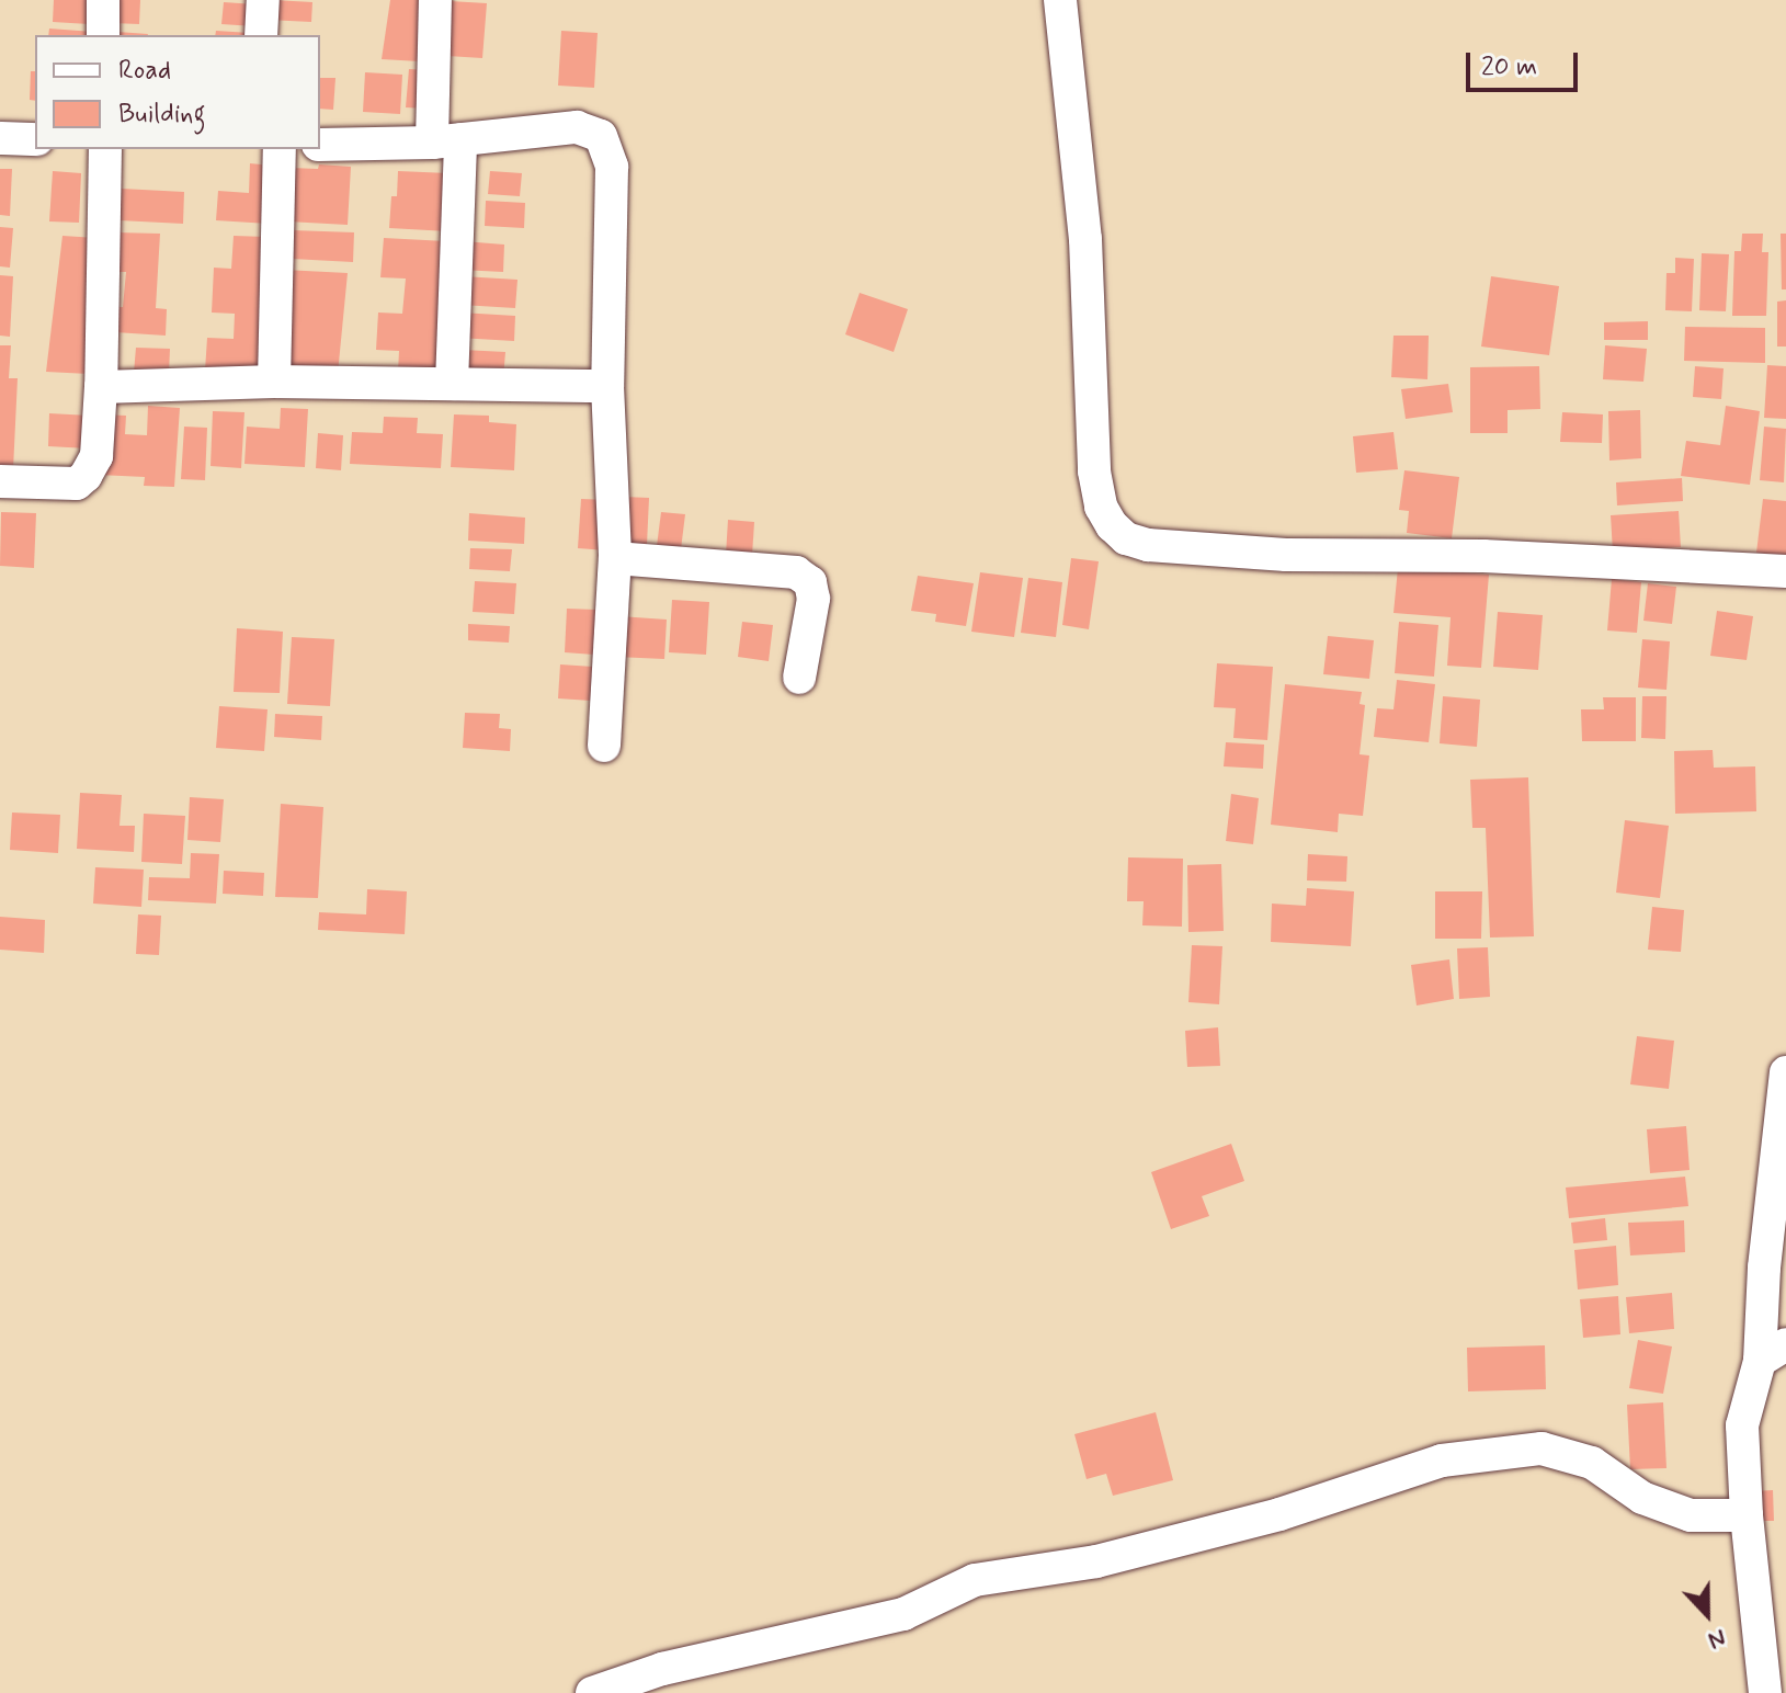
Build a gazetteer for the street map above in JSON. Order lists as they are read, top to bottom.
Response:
{
  "legend": ["Road", "Building"],
  "scale_bar": "20 m",
  "north": "bottom"
}
